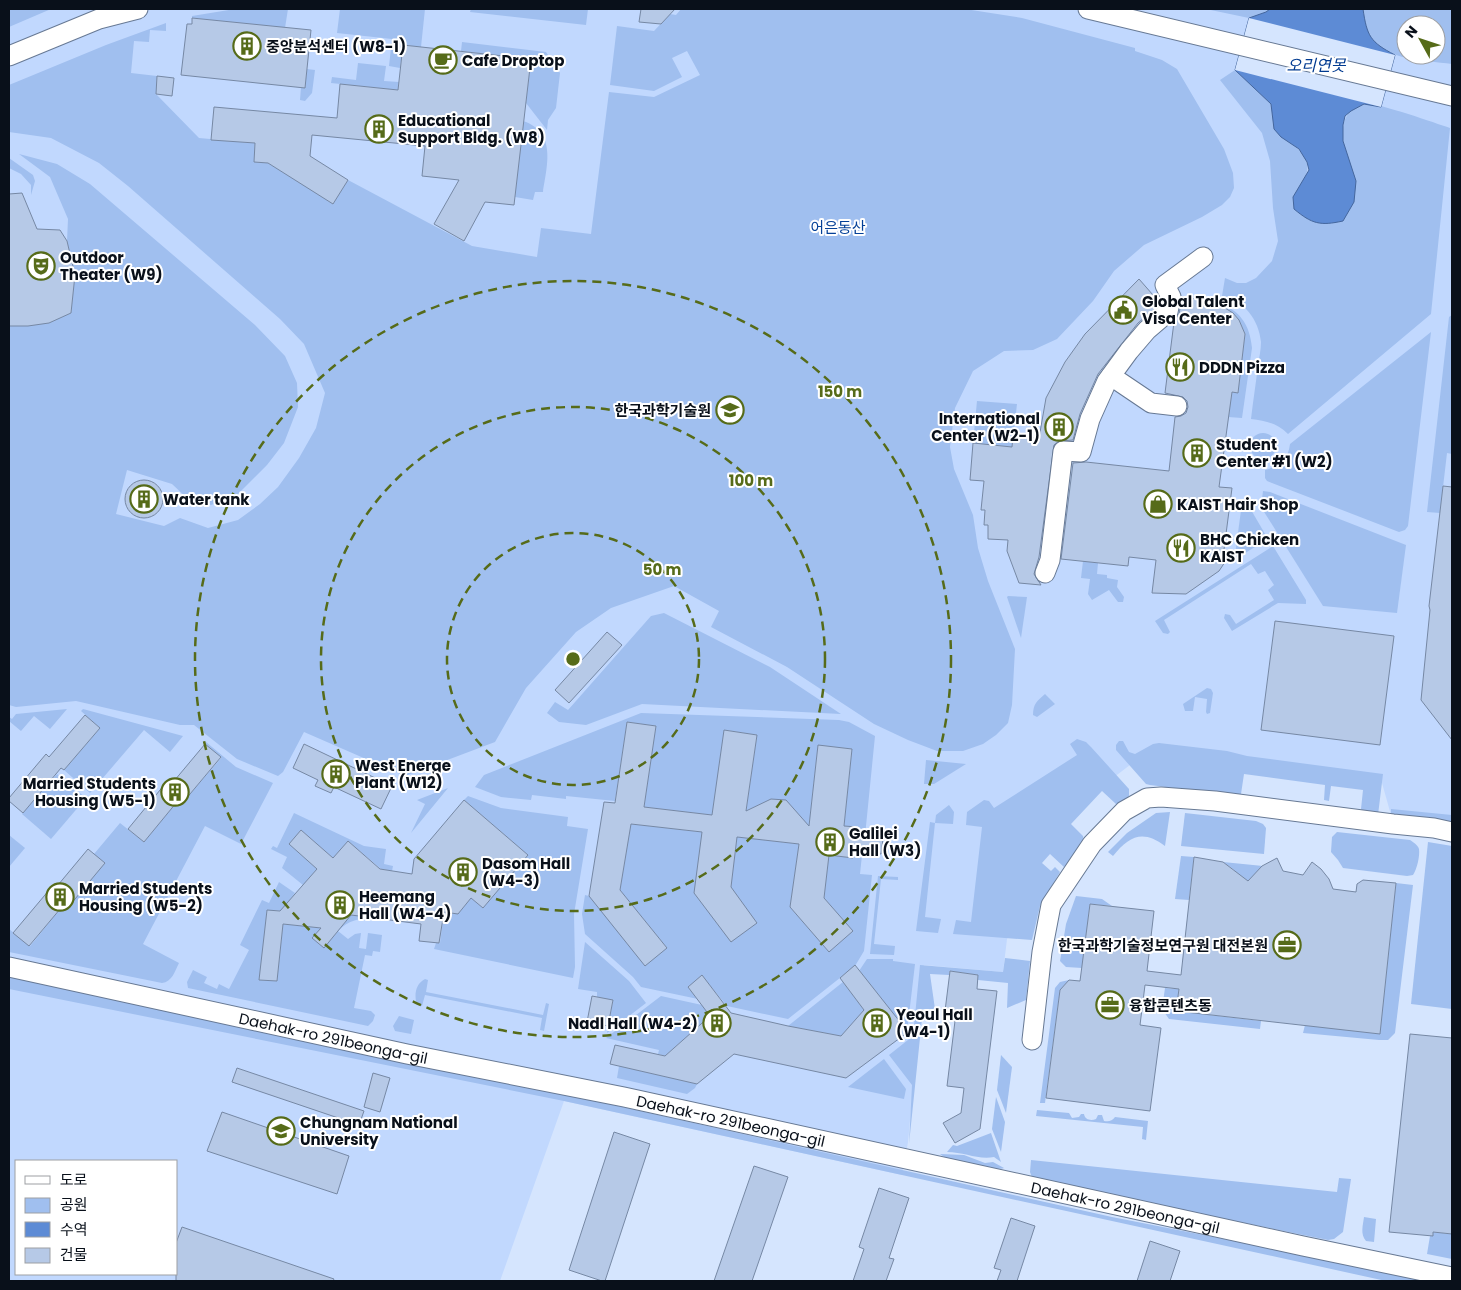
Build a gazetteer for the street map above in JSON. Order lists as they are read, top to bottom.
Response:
{
  "streets": {
    "street": ["Daehak-ro 291beonga-gil"]
  },
  "water": ["오리연못"],
  "parks": ["어은동산"],
  "places": {
    "building": [
      "중앙분석센터 (W8-1)",
      "Educational Support Bldg. (W8)",
      "International Center (W2-1)",
      "Student Center #1 (W2)",
      "Water tank",
      "West Energe Plant (W12)",
      "Married Students Housing (W5-1)",
      "Galilei Hall (W3)",
      "Dasom Hall (W4-3)",
      "Married Students Housing (W5-2)",
      "Heemang Hall (W4-4)",
      "Nadl Hall (W4-2)",
      "Yeoul Hall (W4-1)"
    ],
    "cafe": ["Cafe Droptop"],
    "theatre": ["Outdoor Theater (W9)"],
    "public building": ["Global Talent Visa Center"],
    "restaurant": ["DDDN Pizza", "BHC Chicken KAIST"],
    "school or university": ["한국과학기술원", "Chungnam National University"],
    "shop": ["KAIST Hair Shop"],
    "office": ["한국과학기술정보연구원 대전본원", "융합콘텐츠동"]
  },
  "legend": [
    "도로",
    "공원",
    "수역",
    "건물"
  ],
  "north": "top left",
  "rings": ["150 m", "100 m", "50 m"]
}
